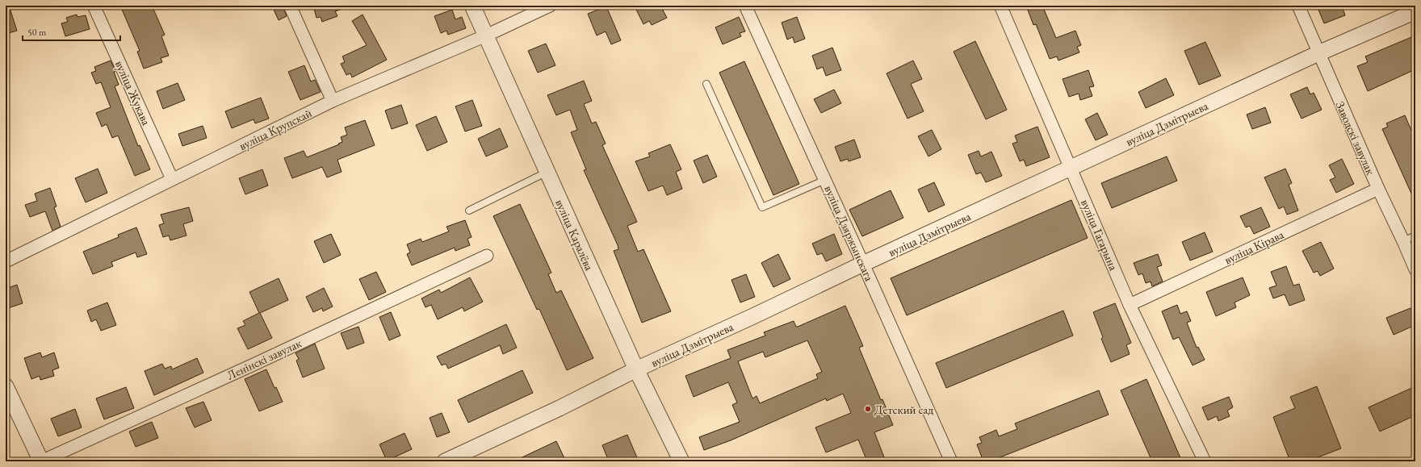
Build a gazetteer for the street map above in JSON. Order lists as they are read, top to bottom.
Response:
{
  "streets": {
    "street": [
      "вуліца Жукава",
      "вуліца Дзмітрыева",
      "вуліца Крупскай",
      "Заводскі завулак",
      "вуліца Дзяржынскага",
      "вуліца Каралёва",
      "вуліца Гагарына",
      "вуліца Кірава",
      "Ленінскі завулак"
    ]
  },
  "crossings": [
    ["вуліца Жукава", "вуліца Крупскай"],
    ["вуліца Дзмітрыева", "Заводскі завулак"],
    ["вуліца Дзмітрыева", "вуліца Дзяржынскага"],
    ["вуліца Дзмітрыева", "вуліца Каралёва"],
    ["вуліца Дзмітрыева", "вуліца Гагарына"],
    ["вуліца Крупскай", "вуліца Каралёва"],
    ["Заводскі завулак", "вуліца Кірава"],
    ["вуліца Гагарына", "вуліца Кірава"]
  ],
  "places": ["Детский сад"],
  "scale_bar": "50 m"
}
